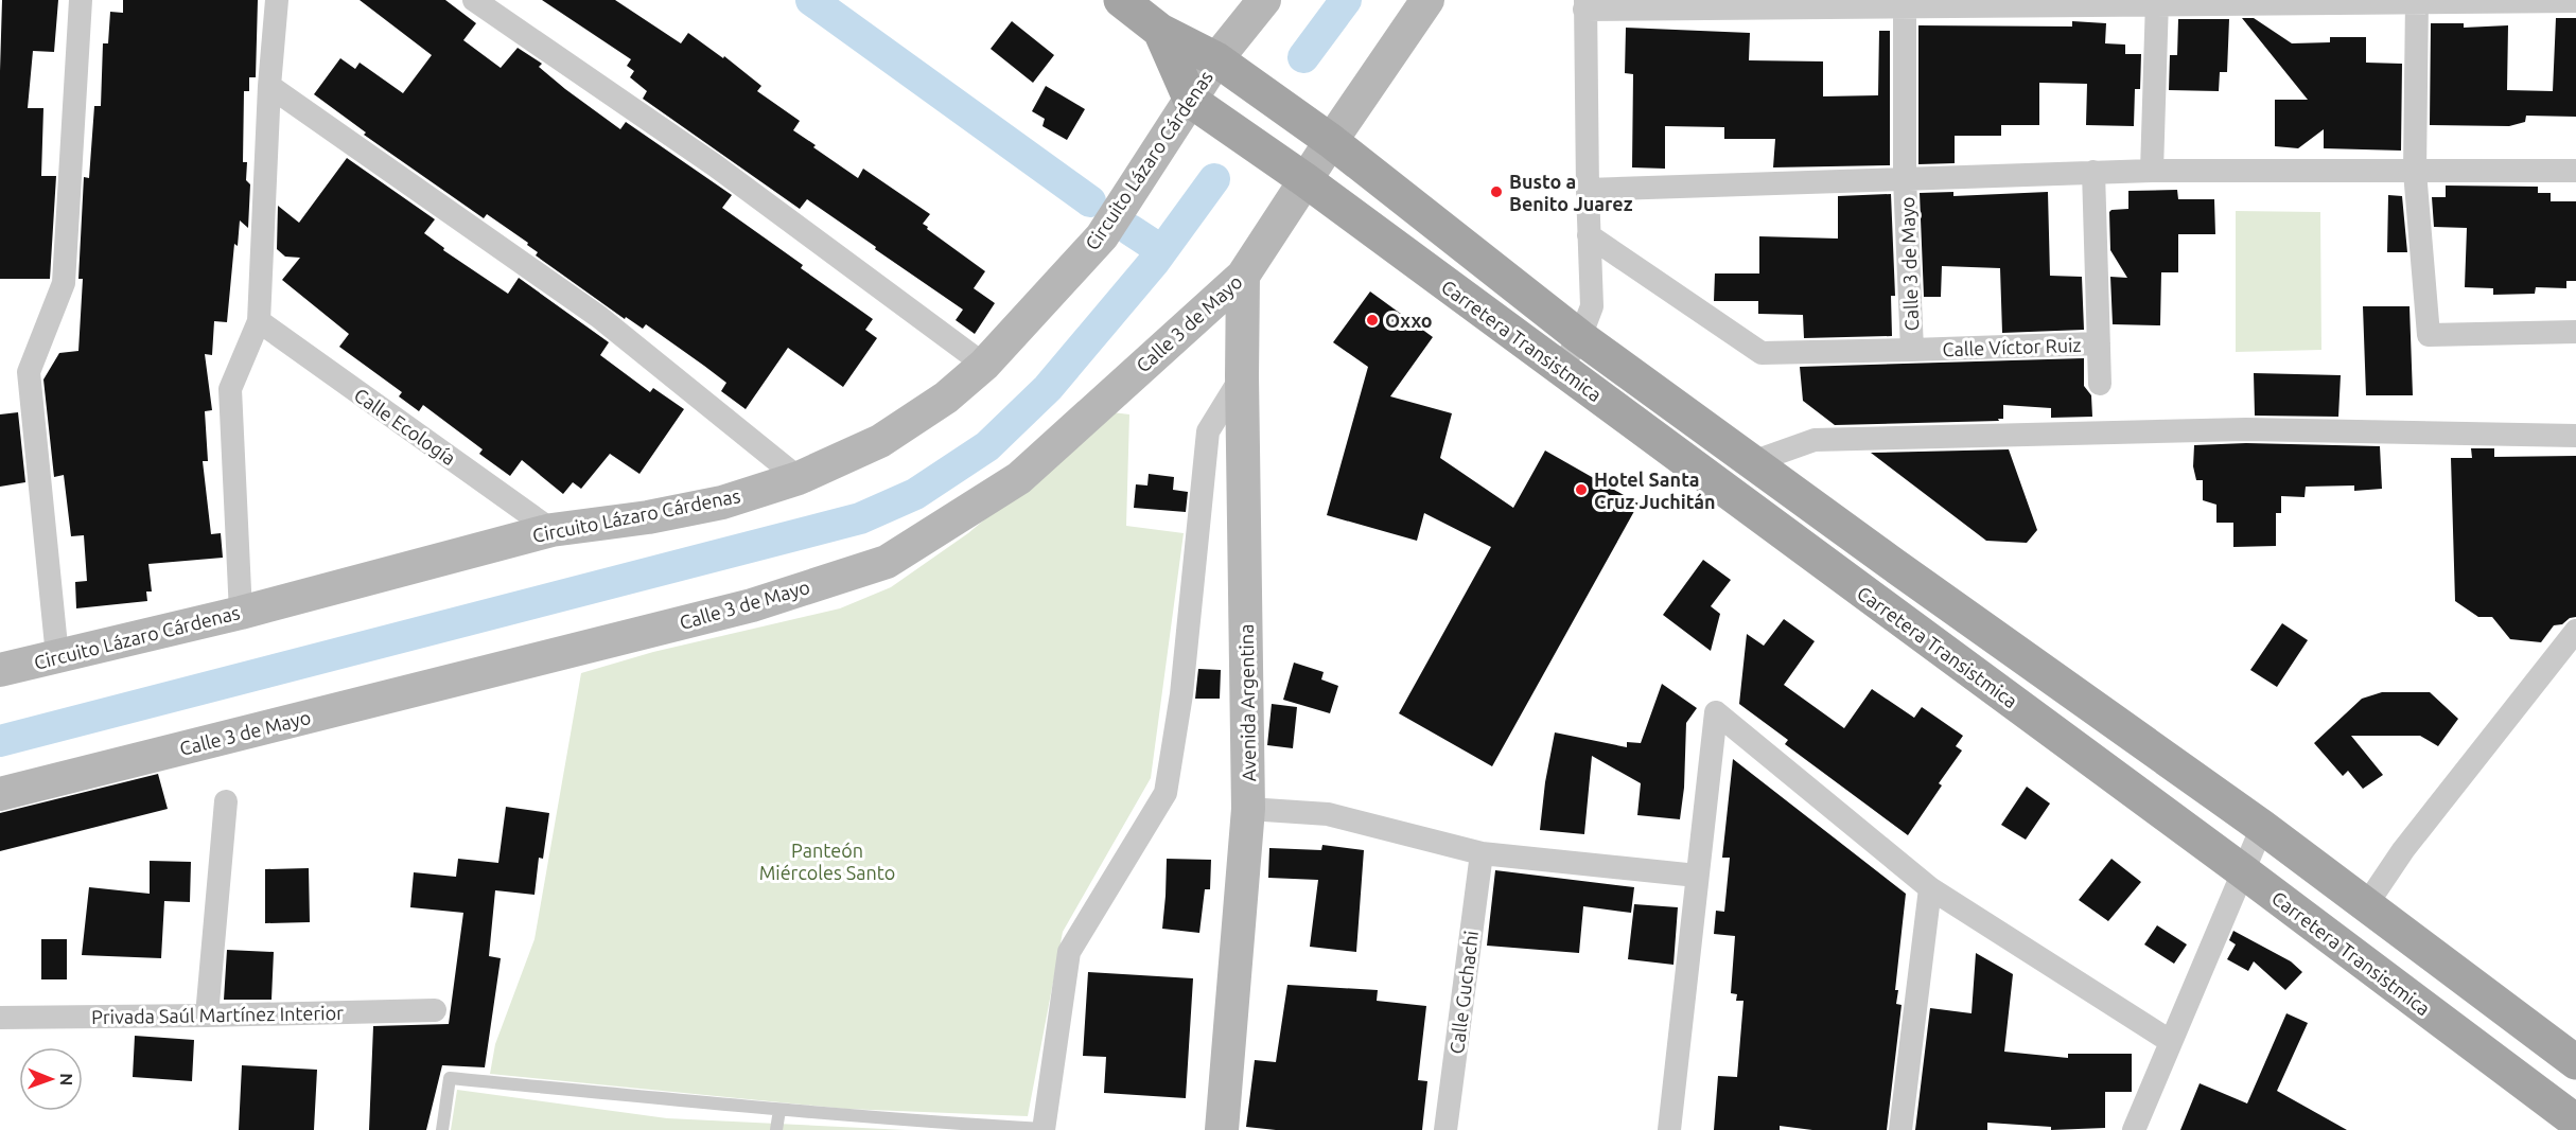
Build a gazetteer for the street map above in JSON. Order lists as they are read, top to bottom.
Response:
{
  "streets": {
    "main road": ["Carretera Transistmica"],
    "street": [
      "Circuito Lázaro Cárdenas",
      "Calle 3 de Mayo",
      "Calle Víctor Ruiz",
      "Calle Ecología",
      "Avenida Argentina",
      "Calle Guchachi",
      "Privada Saúl Martínez Interior"
    ]
  },
  "crossings": [
    ["Circuito Lázaro Cárdenas", "Carretera Transistmica"],
    ["Circuito Lázaro Cárdenas", "Calle Ecología"],
    ["Calle 3 de Mayo", "Carretera Transistmica"],
    ["Calle 3 de Mayo", "Calle Víctor Ruiz"],
    ["Calle 3 de Mayo", "Avenida Argentina"]
  ],
  "parks": ["Panteón Miércoles Santo"],
  "places": ["Busto a Benito Juarez", "Oxxo", "Hotel Santa Cruz Juchitán"],
  "north": "right"
}
